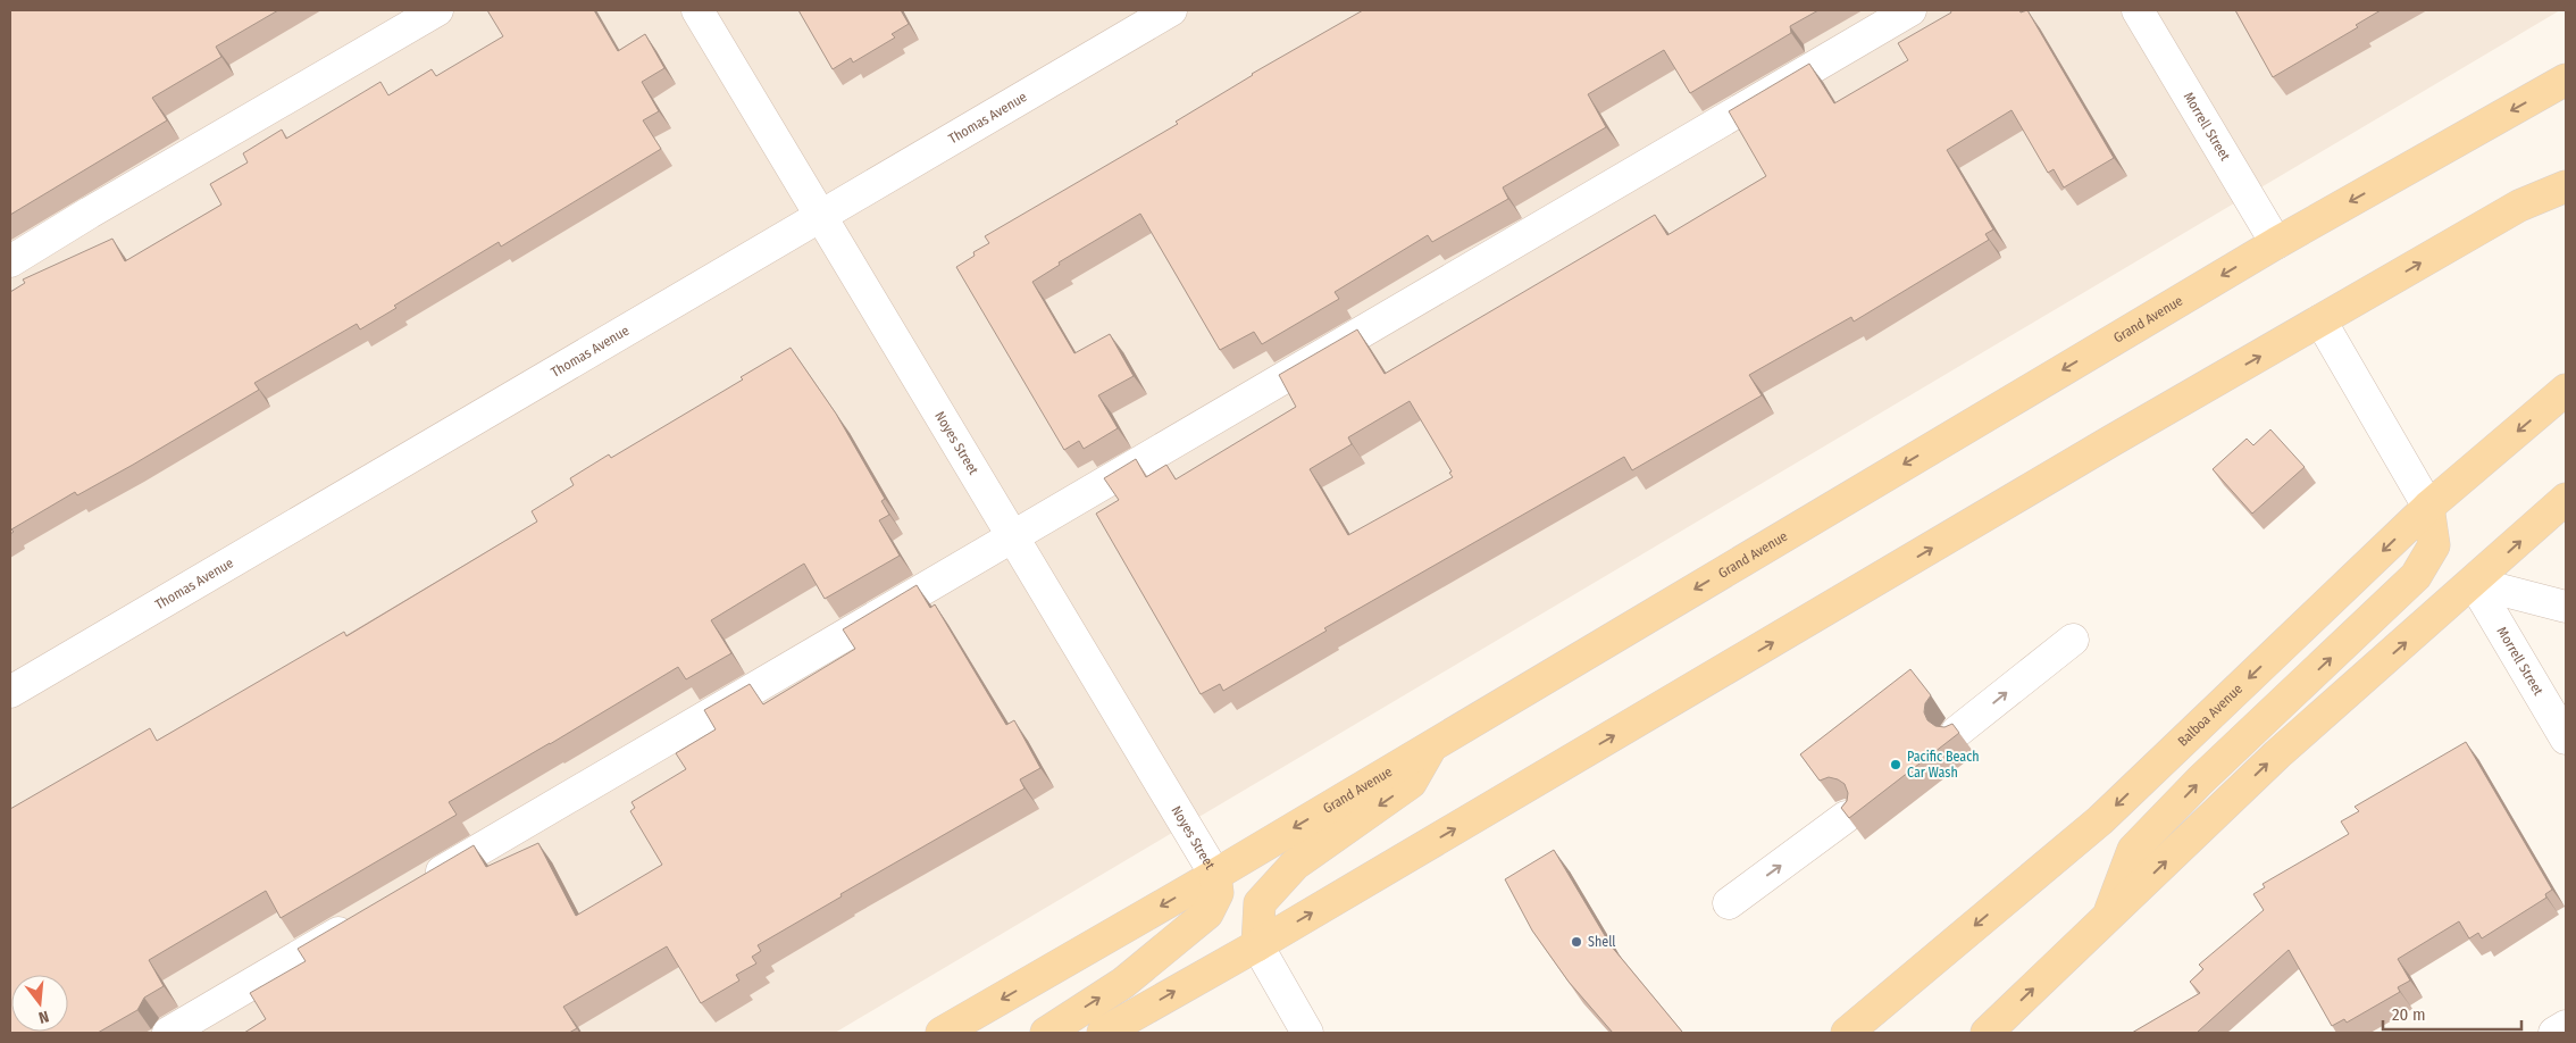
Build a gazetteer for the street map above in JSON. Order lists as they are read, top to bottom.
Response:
{
  "streets": {
    "main road": ["Grand Avenue", "Balboa Avenue"],
    "street": ["Thomas Avenue", "Morrell Street", "Noyes Street"]
  },
  "crossings": [
    ["Thomas Avenue", "Noyes Street"],
    ["Morrell Street", "Grand Avenue"],
    ["Grand Avenue", "Noyes Street"]
  ],
  "places": ["Pacific Beach Car Wash", "Shell"],
  "scale_bar": "20 m",
  "north": "bottom"
}
